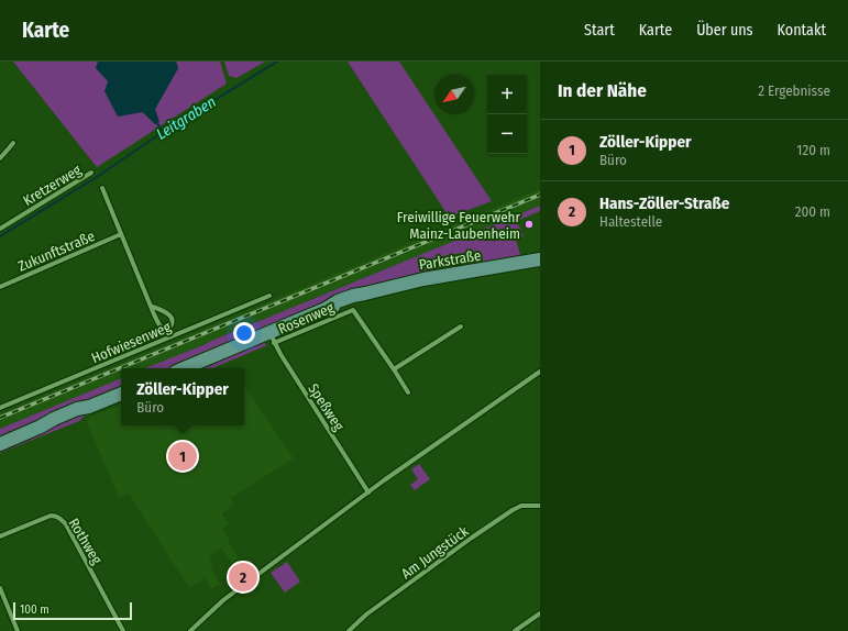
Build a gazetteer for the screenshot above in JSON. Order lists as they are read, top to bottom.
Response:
{
  "streets": {
    "main road": ["Parkstraße"],
    "street": [
      "Kretzerweg",
      "Zukunftstraße",
      "Rosenweg",
      "Hofwiesenweg",
      "Speßweg",
      "Rothweg",
      "Am Jungstück"
    ]
  },
  "crossings": [
    ["Parkstraße", "Rosenweg"],
    ["Parkstraße", "Speßweg"],
    ["Rosenweg", "Speßweg"]
  ],
  "water": ["Leitgraben"],
  "places": ["Freiwillige Feuerwehr Mainz-Laubenheim"],
  "scale_bar": "100 m",
  "north": "bottom left",
  "page": {
    "header": "Karte",
    "nav": [
      "Start",
      "Karte",
      "Über uns",
      "Kontakt"
    ],
    "heading": ["In der Nähe", "2 Ergebnisse"],
    "map_buttons": ["+", "−"],
    "list": [
      {
        "mark": "1",
        "name": "Zöller-Kipper",
        "note": "Büro",
        "value": "120 m"
      },
      {
        "mark": "2",
        "name": "Hans-Zöller-Straße",
        "note": "Haltestelle",
        "value": "200 m"
      }
    ],
    "popup": ["Zöller-Kipper", "Büro"],
    "pins": ["1", "2"],
    "scale": "100 m"
  }
}
